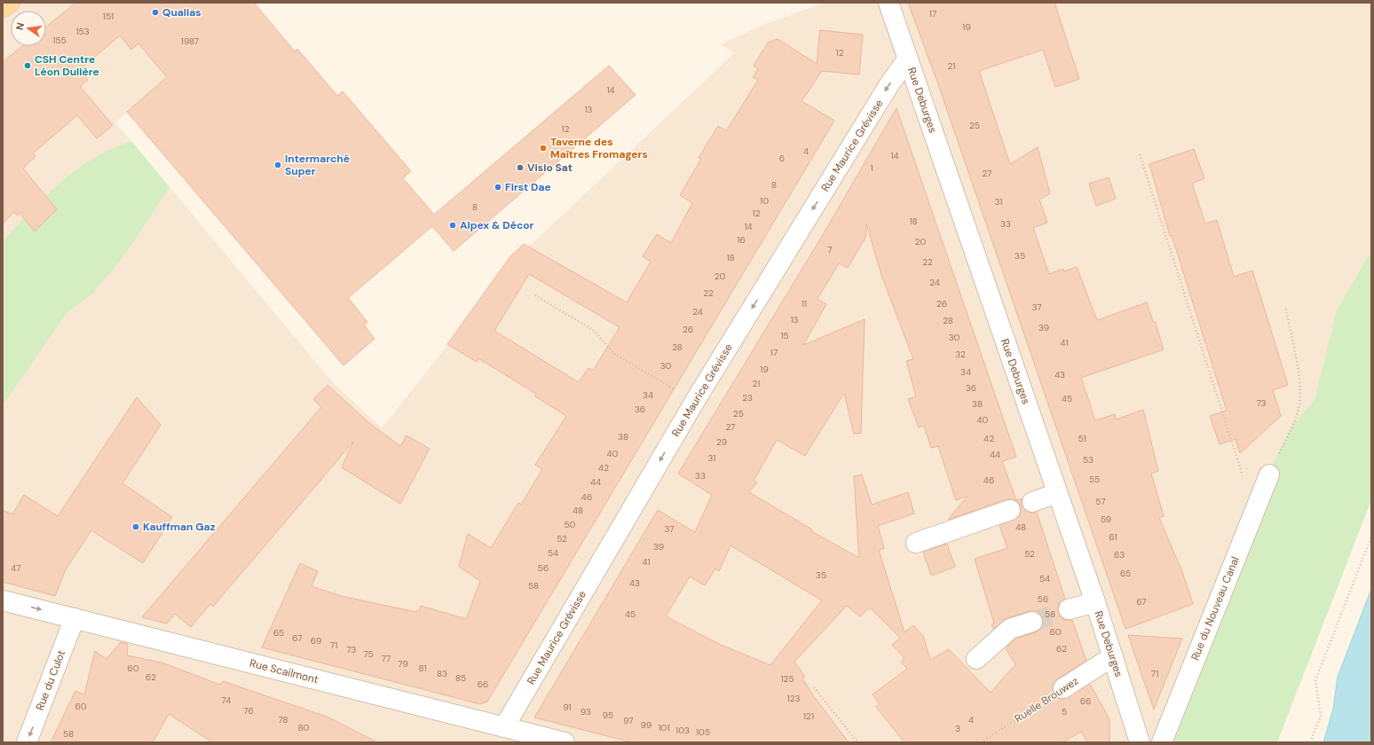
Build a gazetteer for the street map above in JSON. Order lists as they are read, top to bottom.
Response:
{
  "streets": {
    "street": [
      "Rue Deburges",
      "Rue Maurice Grévisse",
      "Rue du Nouveau Canal",
      "Rue Scailmont",
      "Rue du Culot",
      "Ruelle Brouwez"
    ]
  },
  "crossings": [
    ["Rue Deburges", "Rue Maurice Grévisse"],
    ["Rue Deburges", "Ruelle Brouwez"],
    ["Rue Maurice Grévisse", "Rue Scailmont"],
    ["Rue Scailmont", "Rue du Culot"]
  ],
  "one_way": ["Rue Maurice Grévisse", "Rue du Culot"],
  "places": [
    "Qualias",
    "CSH Centre Léon Dulière",
    "Taverne des Maîtres Fromagers",
    "Intermarché Super",
    "Visio Sat",
    "First Dae",
    "Alpex & Décor",
    "Kauffman Gaz"
  ],
  "house_numbers": [
    "17",
    "151",
    "19",
    "153",
    "155",
    "1987",
    "12",
    "21",
    "14",
    "13",
    "25",
    "12",
    "4",
    "14",
    "6",
    "1",
    "27",
    "8",
    "10",
    "31",
    "8",
    "12",
    "18",
    "33",
    "14",
    "16",
    "20",
    "7",
    "35",
    "18",
    "22",
    "20",
    "24",
    "22",
    "11",
    "26",
    "37",
    "24",
    "13",
    "28",
    "39",
    "26",
    "15",
    "30",
    "41",
    "28",
    "17",
    "32",
    "30",
    "19",
    "34",
    "43",
    "21",
    "36",
    "34",
    "23",
    "45",
    "73",
    "38",
    "36",
    "25",
    "40",
    "27",
    "38",
    "42",
    "51",
    "29",
    "40",
    "44",
    "31",
    "53",
    "42",
    "33",
    "55",
    "46",
    "44",
    "46",
    "57",
    "48",
    "59",
    "50",
    "48",
    "37",
    "61",
    "52",
    "39",
    "54",
    "52",
    "63",
    "41",
    "47",
    "56",
    "65",
    "35",
    "54",
    "43",
    "58",
    "56",
    "67",
    "45",
    "58",
    "60",
    "65",
    "67",
    "69",
    "71",
    "62",
    "73",
    "75",
    "77",
    "79",
    "60",
    "81",
    "83",
    "71",
    "62",
    "85",
    "125",
    "66",
    "123",
    "74",
    "66",
    "60",
    "91",
    "76",
    "93",
    "5",
    "95",
    "121",
    "78",
    "4",
    "97",
    "99",
    "80",
    "101",
    "3",
    "103",
    "105",
    "58"
  ],
  "north": "left"
}
